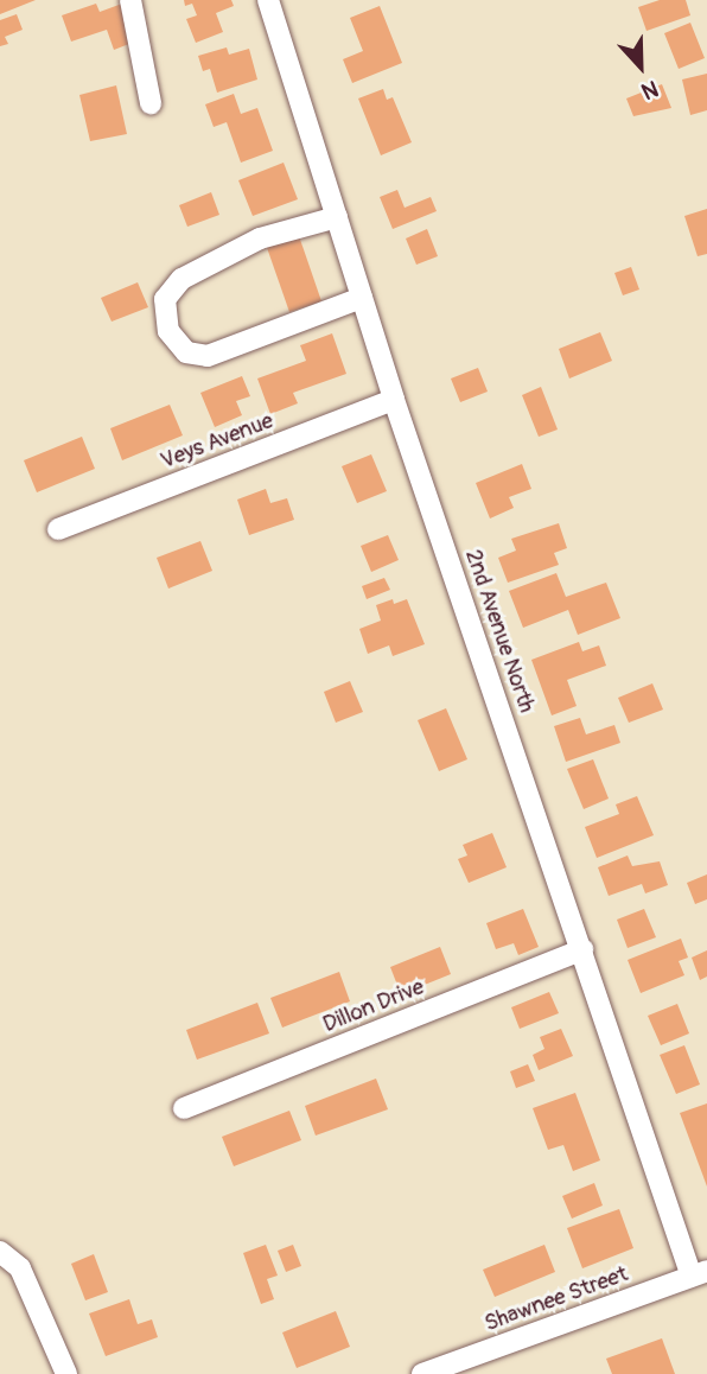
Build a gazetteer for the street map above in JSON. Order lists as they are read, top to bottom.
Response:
{
  "streets": {
    "street": [
      "Veys Avenue",
      "2nd Avenue North",
      "Dillon Drive",
      "Shawnee Street"
    ]
  },
  "crossings": [
    ["Veys Avenue", "2nd Avenue North"],
    ["2nd Avenue North", "Dillon Drive"],
    ["2nd Avenue North", "Shawnee Street"]
  ],
  "north": "bottom"
}
